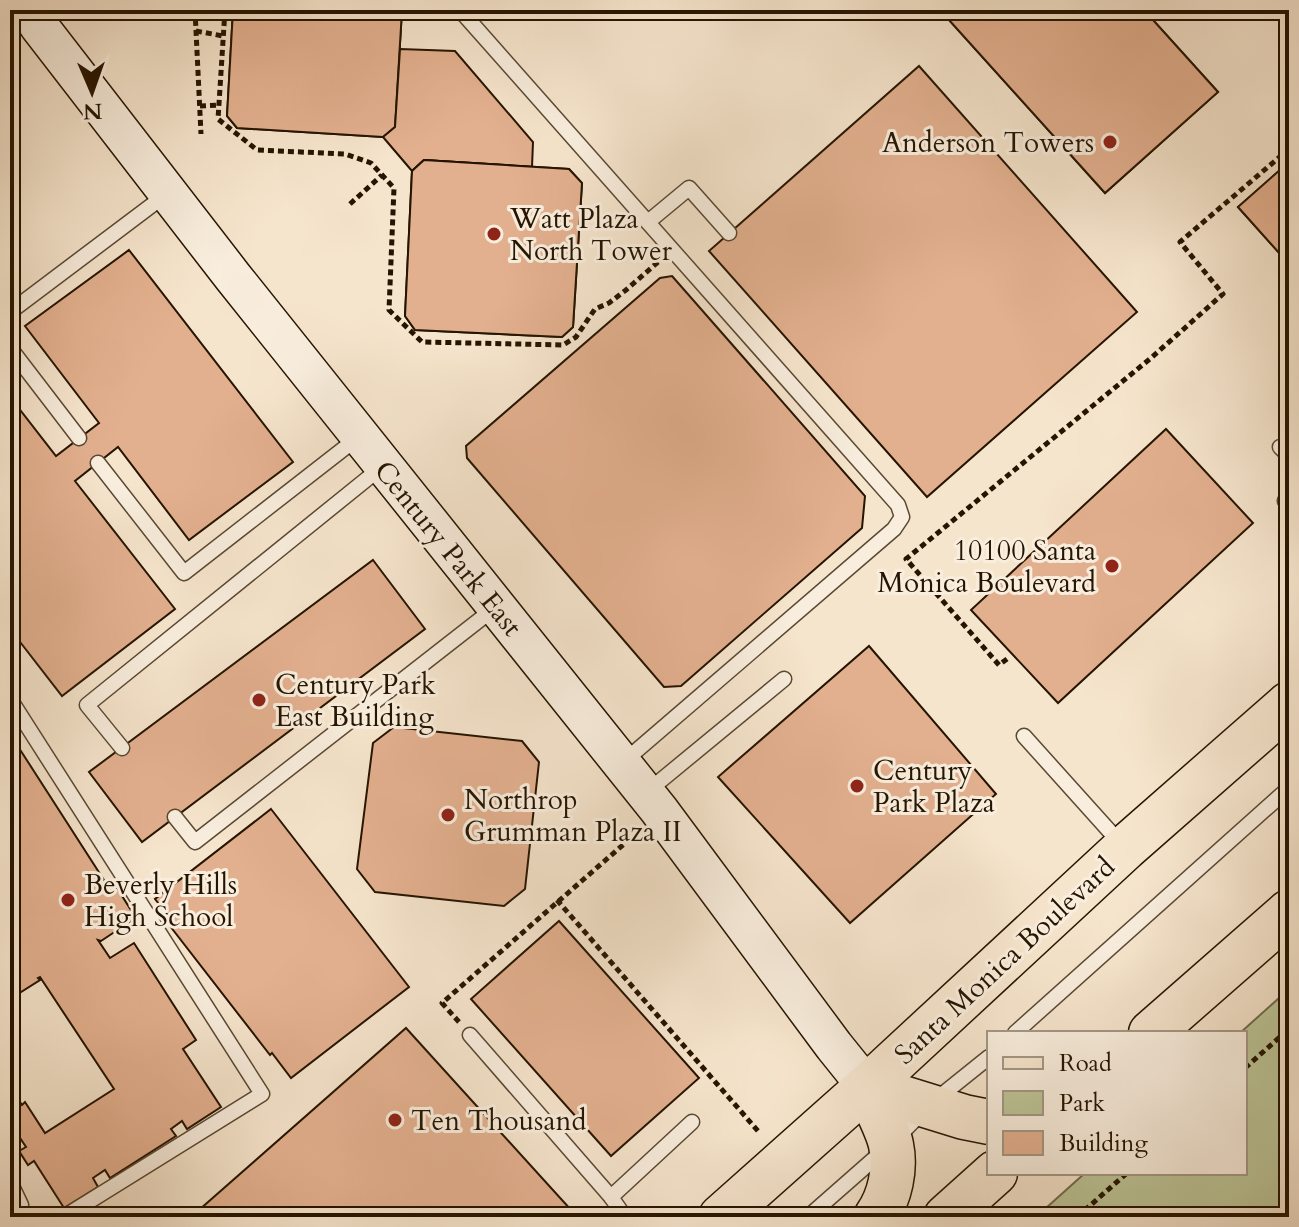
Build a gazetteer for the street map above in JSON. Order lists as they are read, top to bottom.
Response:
{
  "streets": {
    "main road": ["Century Park East", "Santa Monica Boulevard"]
  },
  "crossings": [
    ["Century Park East", "Santa Monica Boulevard"]
  ],
  "places": [
    "Anderson Towers",
    "Watt Plaza North Tower",
    "10100 Santa Monica Boulevard",
    "Century Park East Building",
    "Century Park Plaza",
    "Northrop Grumman Plaza II",
    "Beverly Hills High School",
    "Ten Thousand"
  ],
  "legend": ["Road", "Park", "Building"],
  "north": "bottom"
}
